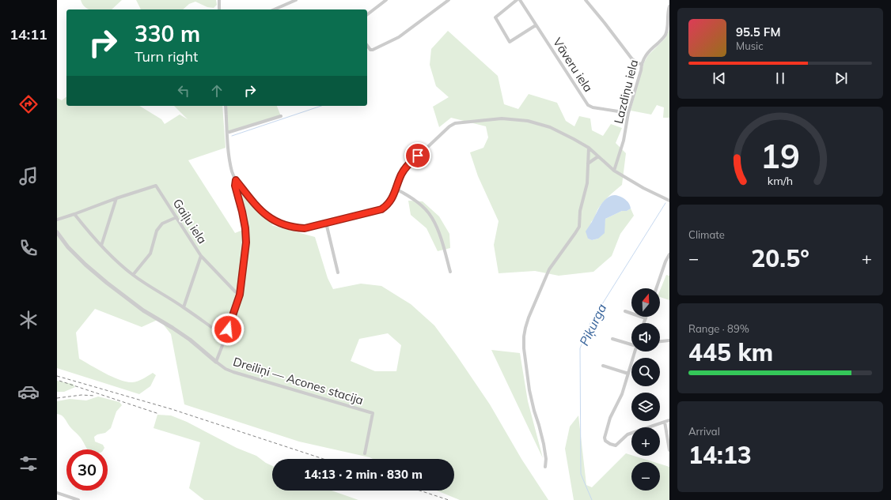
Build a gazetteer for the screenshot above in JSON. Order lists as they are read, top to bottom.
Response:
{
  "streets": {
    "street": [
      "Vāveru iela",
      "Lazdiņu iela",
      "Gaiļu iela",
      "Dreiliņi — Acones stacija"
    ]
  },
  "crossings": [
    ["Vāveru iela", "Lazdiņu iela"]
  ],
  "water": ["Piķurga"],
  "north": "top",
  "page": {
    "tabs": "14:11",
    "turn": ["330 m", "Turn right"],
    "song": ["95.5 FM", "Music"],
    "tile": [
      "Climate",
      ["Range · 89%", "445 km"],
      ["Arrival", "14:13"]
    ],
    "heat": ["−", "20.5°", "+"],
    "map_buttons": ["+", "−"],
    "limit": "30",
    "trip": "14:13 · 2 min · 830 m",
    "gauge": ["19", "km/h"]
  }
}
